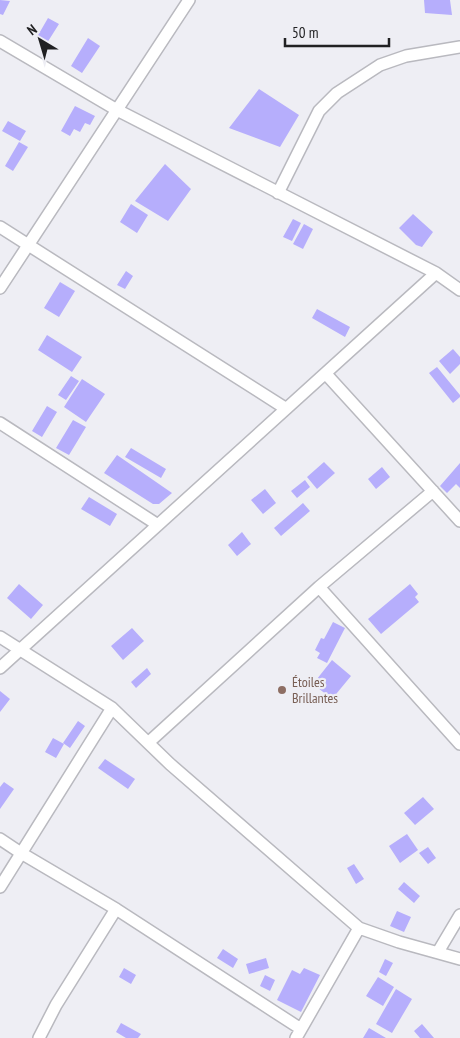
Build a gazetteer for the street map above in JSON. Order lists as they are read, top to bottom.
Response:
{
  "places": ["Étoiles Brillantes"],
  "scale_bar": "50 m",
  "north": "top left"
}
